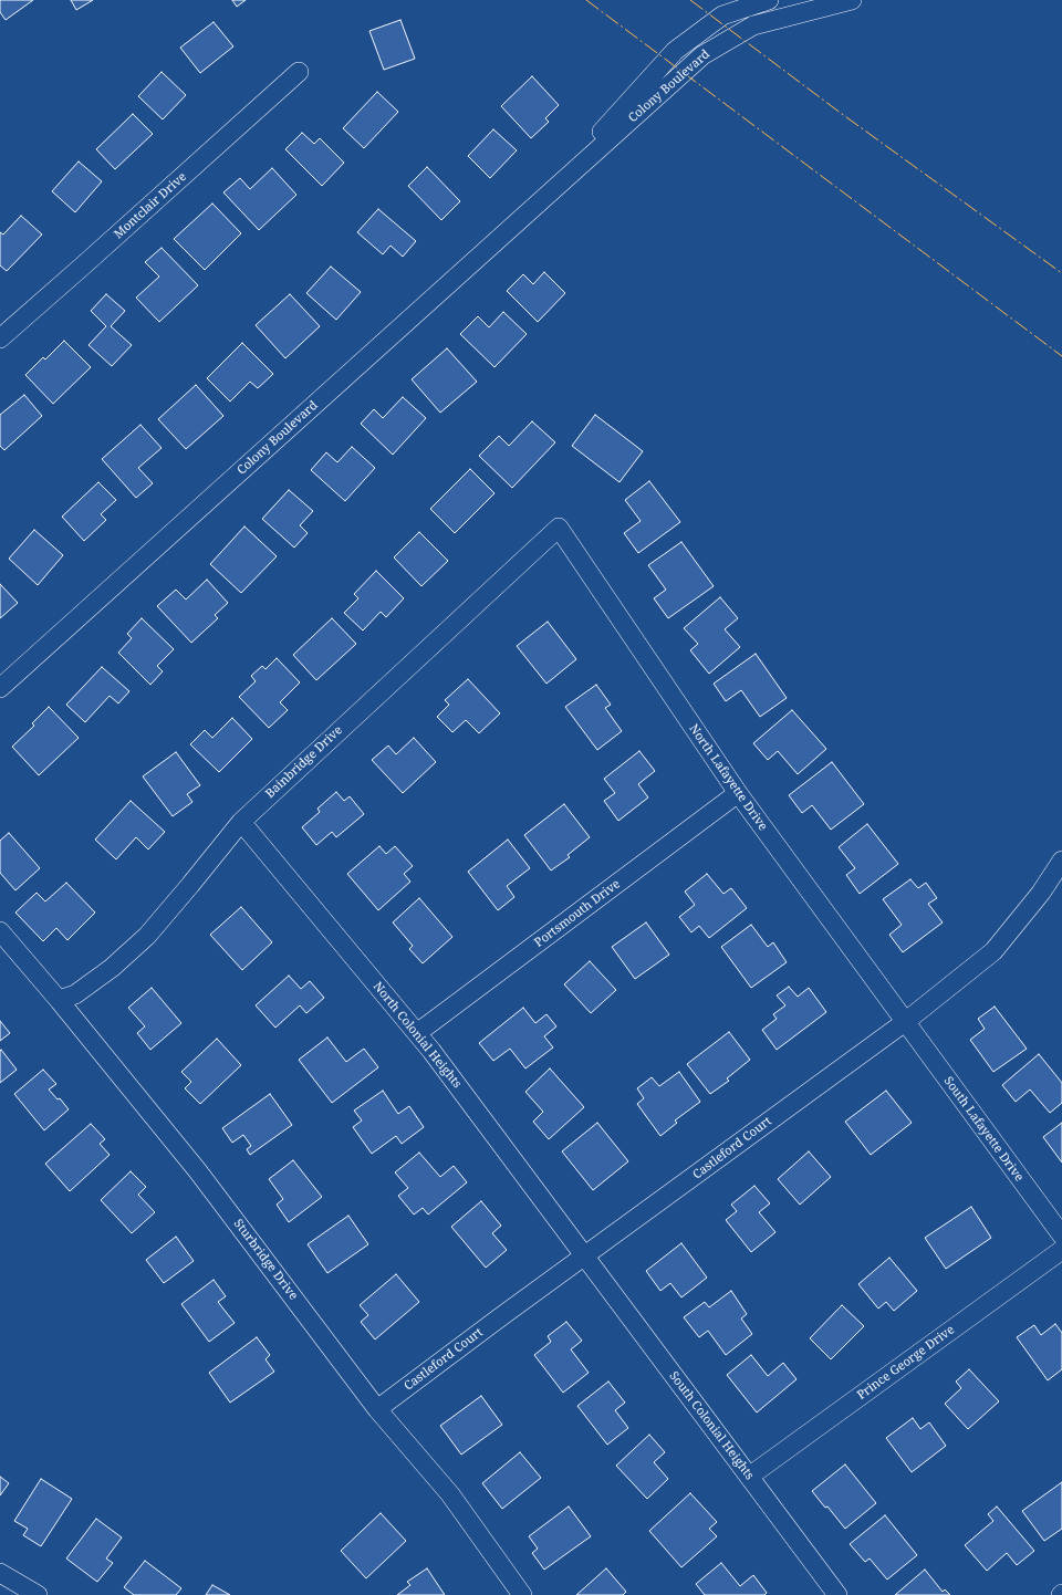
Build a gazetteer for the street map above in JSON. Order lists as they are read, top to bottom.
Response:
{
  "streets": {
    "street": [
      "Colony Boulevard",
      "Montclair Drive",
      "Bainbridge Drive",
      "North Lafayette Drive",
      "Portsmouth Drive",
      "North Colonial Heights",
      "South Lafayette Drive",
      "Castleford Court",
      "Sturbridge Drive",
      "Prince George Drive",
      "South Colonial Heights"
    ]
  },
  "crossings": [
    ["Bainbridge Drive", "North Lafayette Drive"],
    ["Bainbridge Drive", "North Colonial Heights"],
    ["Bainbridge Drive", "Sturbridge Drive"],
    ["North Lafayette Drive", "Portsmouth Drive"],
    ["North Lafayette Drive", "South Lafayette Drive"],
    ["North Lafayette Drive", "Castleford Court"],
    ["Portsmouth Drive", "North Colonial Heights"],
    ["North Colonial Heights", "Castleford Court"],
    ["North Colonial Heights", "South Colonial Heights"],
    ["South Lafayette Drive", "Castleford Court"],
    ["Castleford Court", "Sturbridge Drive"],
    ["Castleford Court", "South Colonial Heights"],
    ["Prince George Drive", "South Colonial Heights"]
  ]
}
